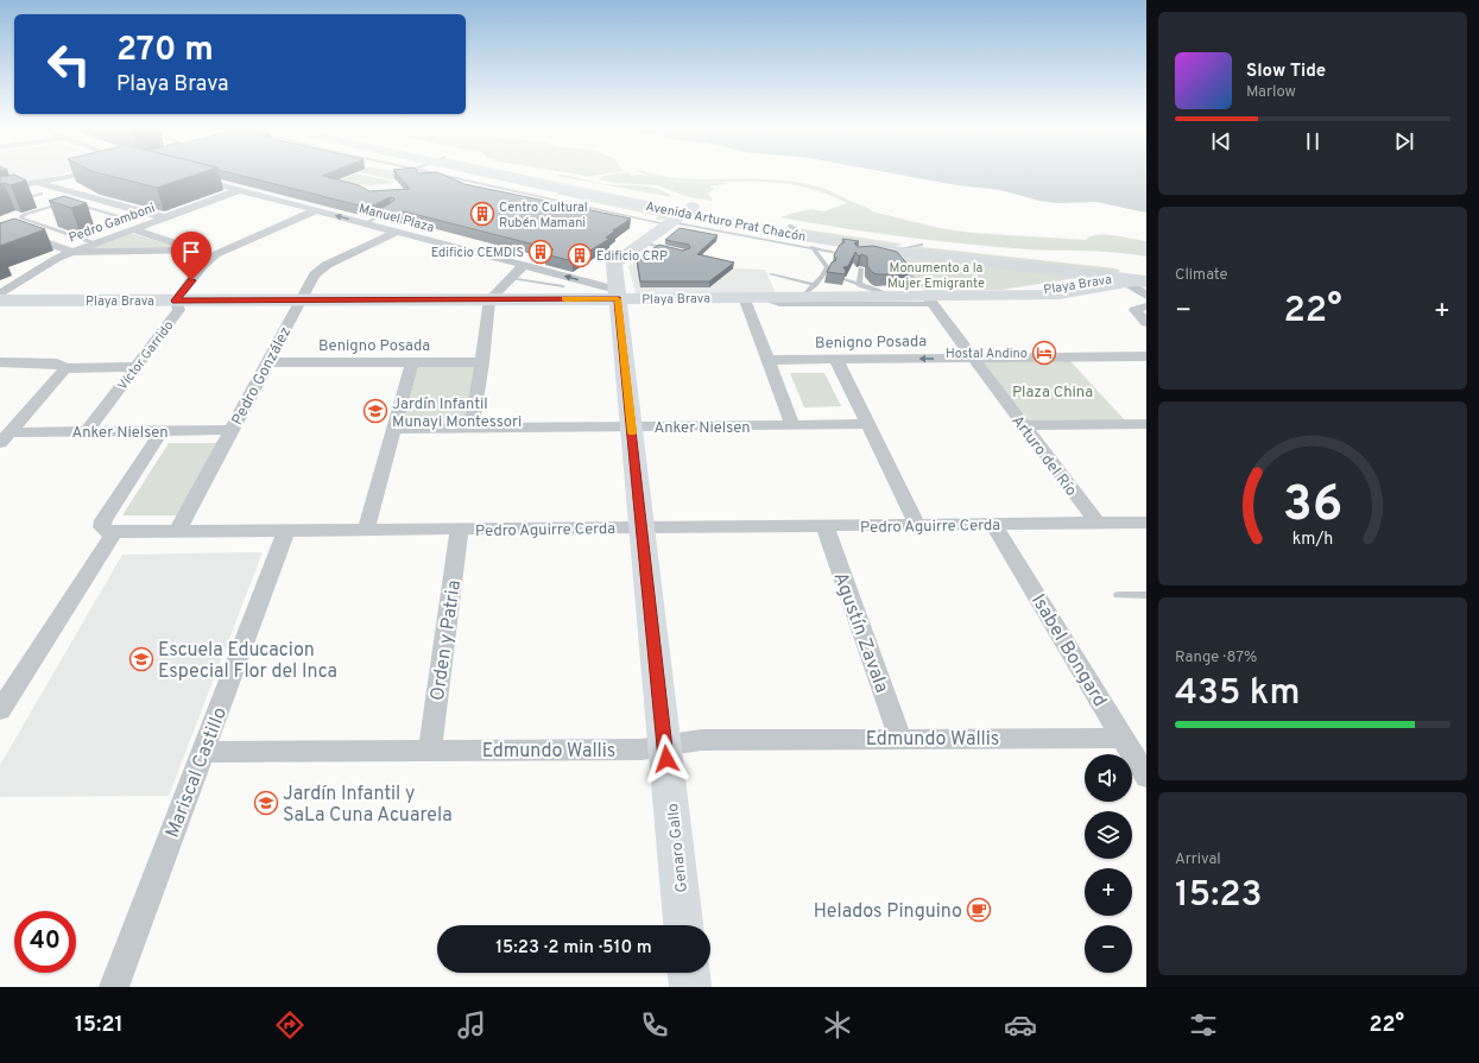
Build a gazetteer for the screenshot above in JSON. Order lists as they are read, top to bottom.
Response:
{
  "streets": {
    "main road": ["Avenida Arturo Prat Chacón"],
    "street": [
      "Manuel Plaza",
      "Pedro Gamboni",
      "Playa Brava",
      "Benigno Posada",
      "Víctor Garrido",
      "Pedro González",
      "Anker Nielsen",
      "Arturo del Río",
      "Pedro Aguirre Cerda",
      "Agustín Zavala",
      "Orden y Patria",
      "Isabel Bongard",
      "Edmundo Wallis",
      "Mariscal Castillo",
      "Genaro Gallo"
    ]
  },
  "crossings": [
    ["Manuel Plaza", "Pedro Gamboni"],
    ["Manuel Plaza", "Playa Brava"],
    ["Manuel Plaza", "Víctor Garrido"],
    ["Manuel Plaza", "Pedro González"],
    ["Manuel Plaza", "Genaro Gallo"],
    ["Avenida Arturo Prat Chacón", "Playa Brava"],
    ["Avenida Arturo Prat Chacón", "Genaro Gallo"],
    ["Playa Brava", "Víctor Garrido"],
    ["Playa Brava", "Pedro González"],
    ["Playa Brava", "Arturo del Río"],
    ["Playa Brava", "Genaro Gallo"],
    ["Benigno Posada", "Pedro González"],
    ["Benigno Posada", "Arturo del Río"],
    ["Víctor Garrido", "Anker Nielsen"],
    ["Pedro González", "Anker Nielsen"],
    ["Pedro González", "Pedro Aguirre Cerda"],
    ["Anker Nielsen", "Genaro Gallo"],
    ["Arturo del Río", "Pedro Aguirre Cerda"],
    ["Pedro Aguirre Cerda", "Agustín Zavala"],
    ["Pedro Aguirre Cerda", "Orden y Patria"],
    ["Pedro Aguirre Cerda", "Isabel Bongard"],
    ["Pedro Aguirre Cerda", "Mariscal Castillo"],
    ["Pedro Aguirre Cerda", "Genaro Gallo"],
    ["Agustín Zavala", "Edmundo Wallis"],
    ["Orden y Patria", "Edmundo Wallis"],
    ["Isabel Bongard", "Edmundo Wallis"],
    ["Edmundo Wallis", "Mariscal Castillo"],
    ["Edmundo Wallis", "Genaro Gallo"]
  ],
  "parks": ["Monumento a la Mujer Emigrante", "Plaza China"],
  "places": {
    "building": ["Centro Cultural Rubén Mamani", "Edificio CEMDIS", "Edificio CRP"],
    "hotel": ["Hostal Andino"],
    "school or university": ["Jardín Infantil Munayi Montessori", "Escuela Educacion Especial Flor del Inca", "Jardín Infantil y SaLa Cuna Acuarela"],
    "cafe": ["Helados Pinguino"]
  },
  "page": {
    "turn": ["270 m", "Playa Brava"],
    "song": ["Slow Tide", "Marlow"],
    "tile": [
      "Climate",
      ["Range · 87%", "435 km"],
      ["Arrival", "15:23"]
    ],
    "heat": ["−", "22°", "+"],
    "map_buttons": ["+", "−"],
    "limit": "40",
    "trip": "15:23 · 2 min · 510 m",
    "tabs": ["15:21", "22°"],
    "gauge": ["36", "km/h"]
  }
}
